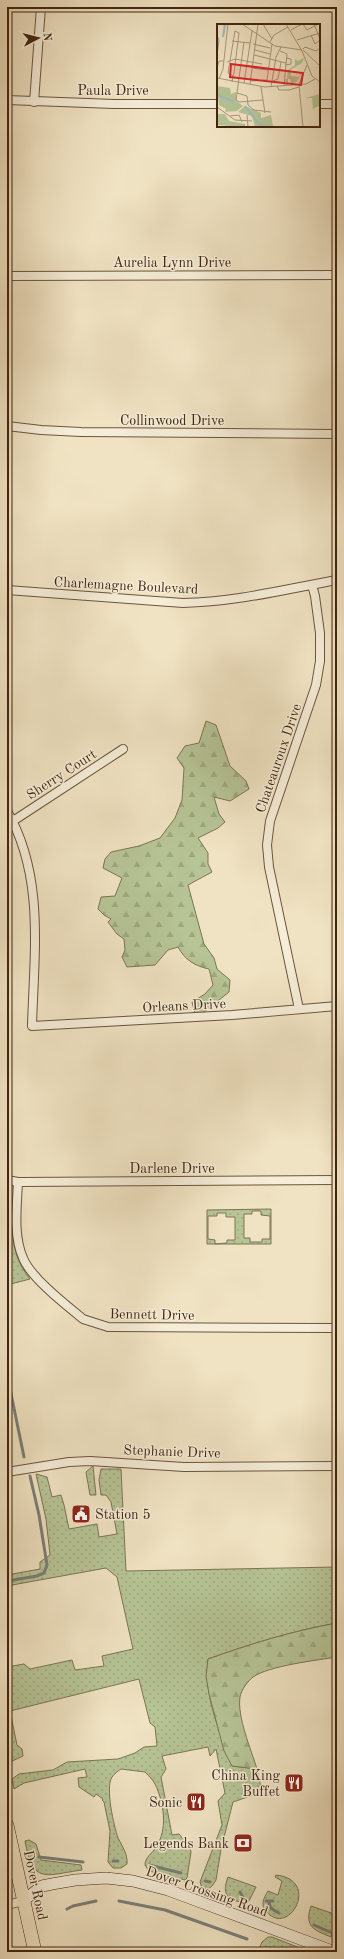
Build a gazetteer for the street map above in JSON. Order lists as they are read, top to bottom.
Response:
{
  "streets": {
    "main road": ["Dover Road", "Dover Crossing Road"],
    "street": [
      "Paula Drive",
      "Aurelia Lynn Drive",
      "Collinwood Drive",
      "Charlemagne Boulevard",
      "Chateauroux Drive",
      "Sherry Court",
      "Orleans Drive",
      "Darlene Drive",
      "Bennett Drive",
      "Stephanie Drive"
    ]
  },
  "crossings": [
    ["Charlemagne Boulevard", "Chateauroux Drive"],
    ["Chateauroux Drive", "Orleans Drive"],
    ["Sherry Court", "Orleans Drive"],
    ["Darlene Drive", "Bennett Drive"],
    ["Dover Road", "Dover Crossing Road"]
  ],
  "places": {
    "public building": ["Station 5"],
    "restaurant": ["China King Buffet", "Sonic"],
    "bank": ["Legends Bank"]
  },
  "north": "right"
}
